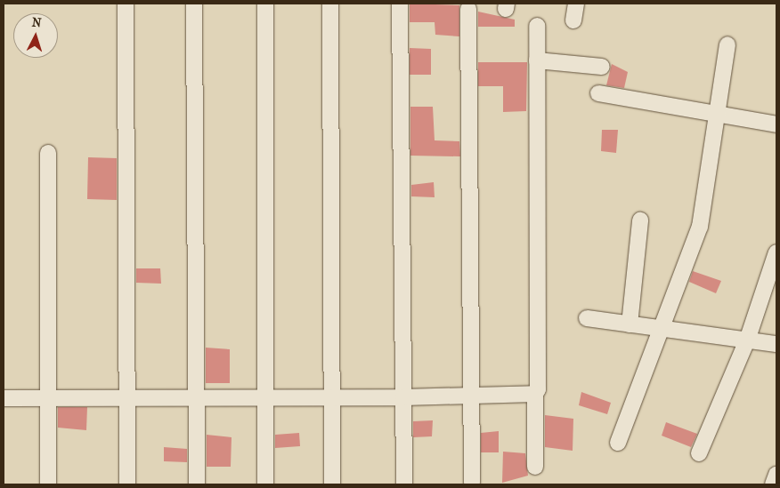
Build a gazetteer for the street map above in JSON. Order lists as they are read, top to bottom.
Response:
{
  "north": "top"
}
